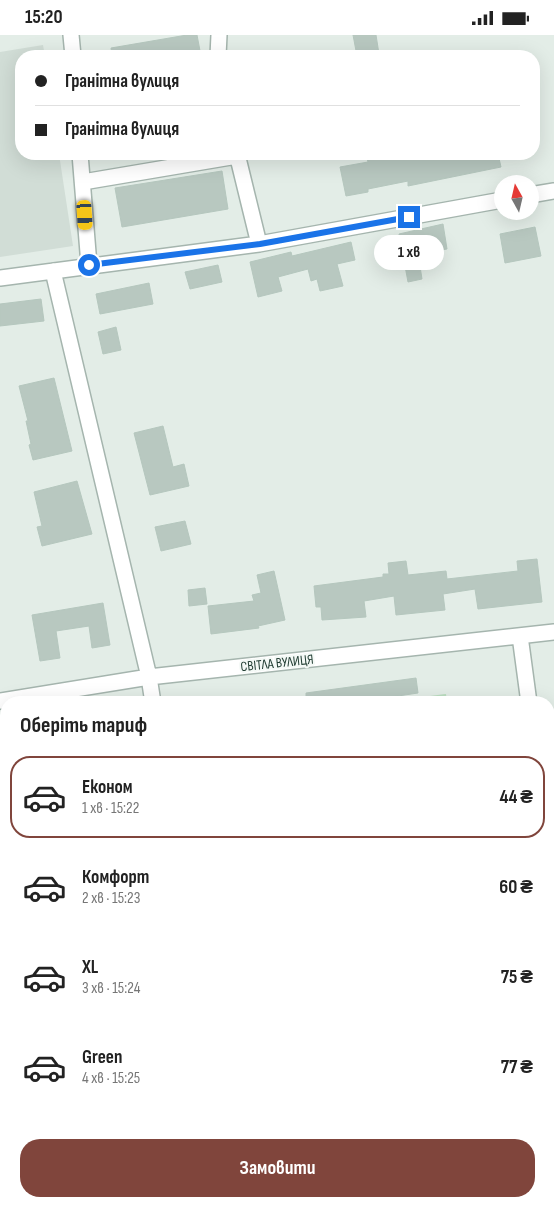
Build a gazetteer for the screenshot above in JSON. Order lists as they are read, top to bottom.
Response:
{
  "streets": {
    "street": ["СВІТЛА ВУЛИЦЯ"]
  },
  "north": "top",
  "page": {
    "status": "15:20",
    "banner": ["Гранітна вулиця", "Гранітна вулиця"],
    "bubble": "1 хв",
    "heading": "Оберіть тариф",
    "list": [
      {
        "name": "Економ",
        "note": "1 хв · 15:22",
        "value": "44 ₴"
      },
      {
        "name": "Комфорт",
        "note": "2 хв · 15:23",
        "value": "60 ₴"
      },
      {
        "name": "XL",
        "note": "3 хв · 15:24",
        "value": "75 ₴"
      },
      {
        "name": "Green",
        "note": "4 хв · 15:25",
        "value": "77 ₴"
      }
    ],
    "buttons": "Замовити"
  }
}
